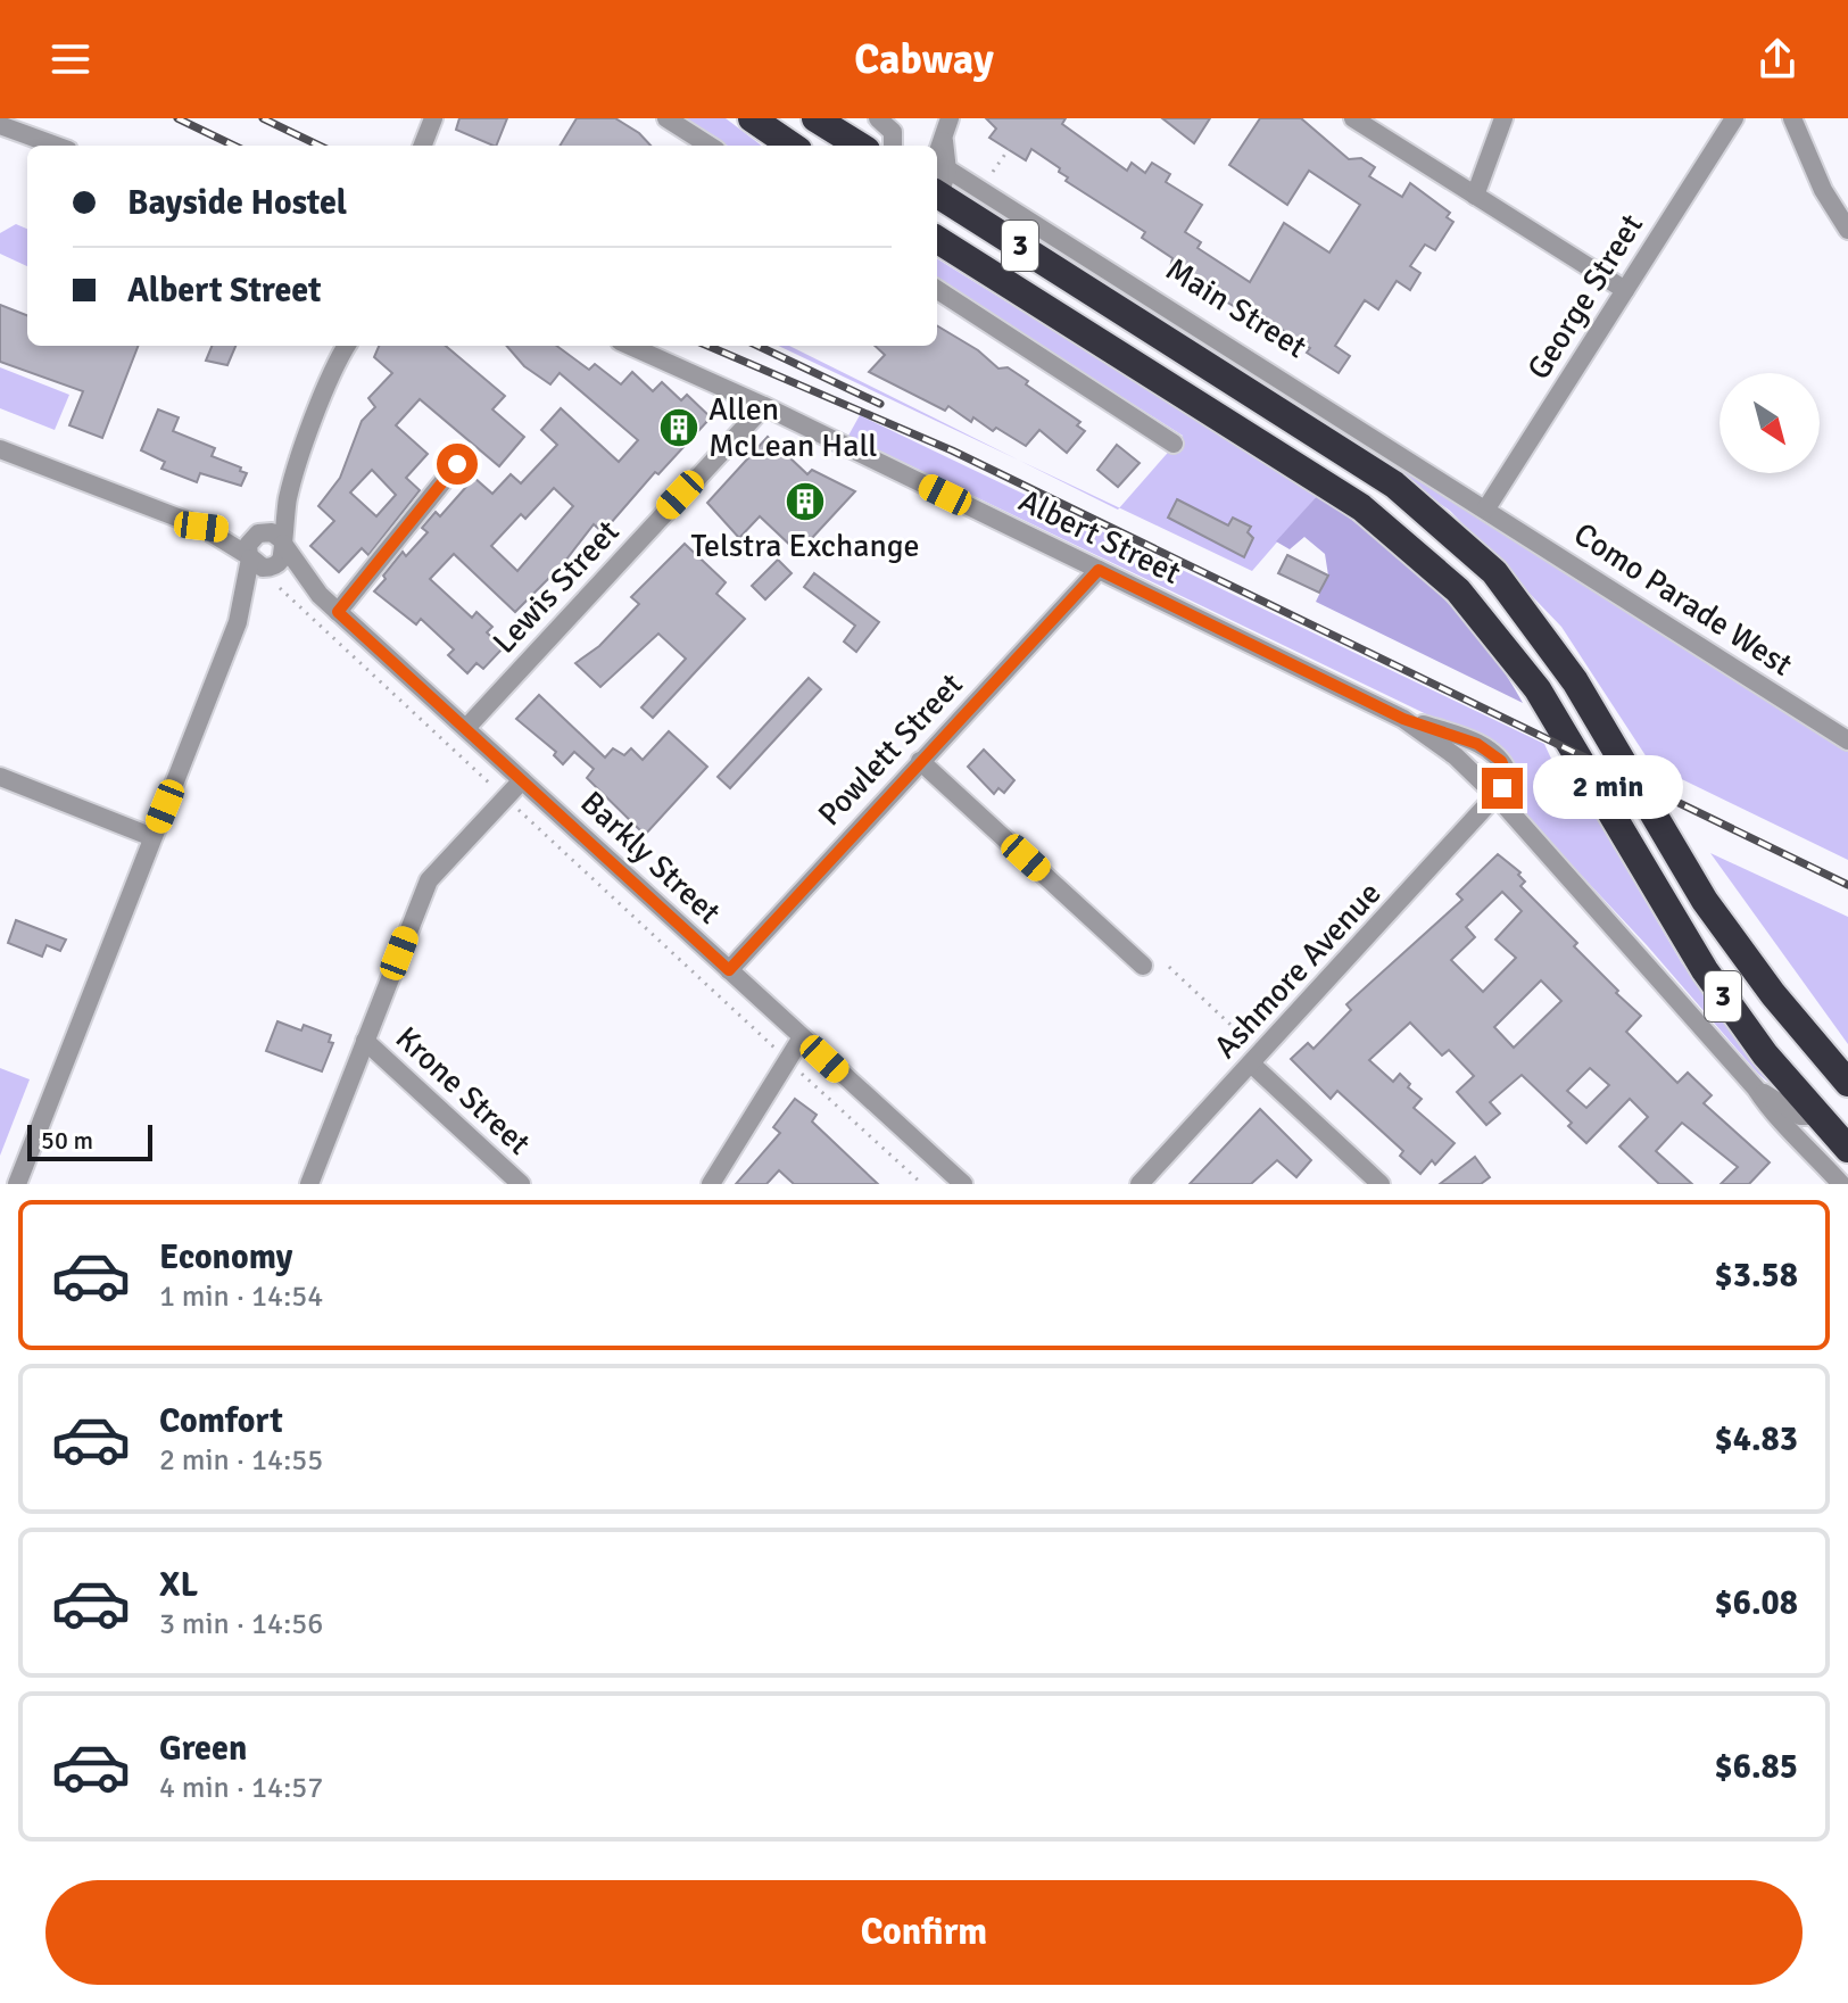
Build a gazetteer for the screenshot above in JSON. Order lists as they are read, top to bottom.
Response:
{
  "streets": {
    "highway": ["3", "Main Street"],
    "street": [
      "George Street",
      "Albert Street",
      "Lewis Street",
      "Como Parade West",
      "Powlett Street",
      "Barkly Street",
      "Ashmore Avenue",
      "Krone Street"
    ]
  },
  "crossings": [
    ["George Street", "Main Street"],
    ["George Street", "Como Parade West"],
    ["Main Street", "Como Parade West"],
    ["Albert Street", "Lewis Street"],
    ["Albert Street", "Powlett Street"],
    ["Albert Street", "Ashmore Avenue"],
    ["Lewis Street", "Barkly Street"],
    ["Powlett Street", "Barkly Street"]
  ],
  "places": {
    "building": ["Allen McLean Hall", "Telstra Exchange"]
  },
  "scale_bar": "50 m",
  "north": "bottom right",
  "page": {
    "header": "Cabway",
    "banner": ["Bayside Hostel", "Albert Street"],
    "bubble": "2 min",
    "scale": "50 m",
    "list": [
      {
        "name": "Economy",
        "note": "1 min · 14:54",
        "value": "$3.58"
      },
      {
        "name": "Comfort",
        "note": "2 min · 14:55",
        "value": "$4.83"
      },
      {
        "name": "XL",
        "note": "3 min · 14:56",
        "value": "$6.08"
      },
      {
        "name": "Green",
        "note": "4 min · 14:57",
        "value": "$6.85"
      }
    ],
    "buttons": "Confirm"
  }
}
